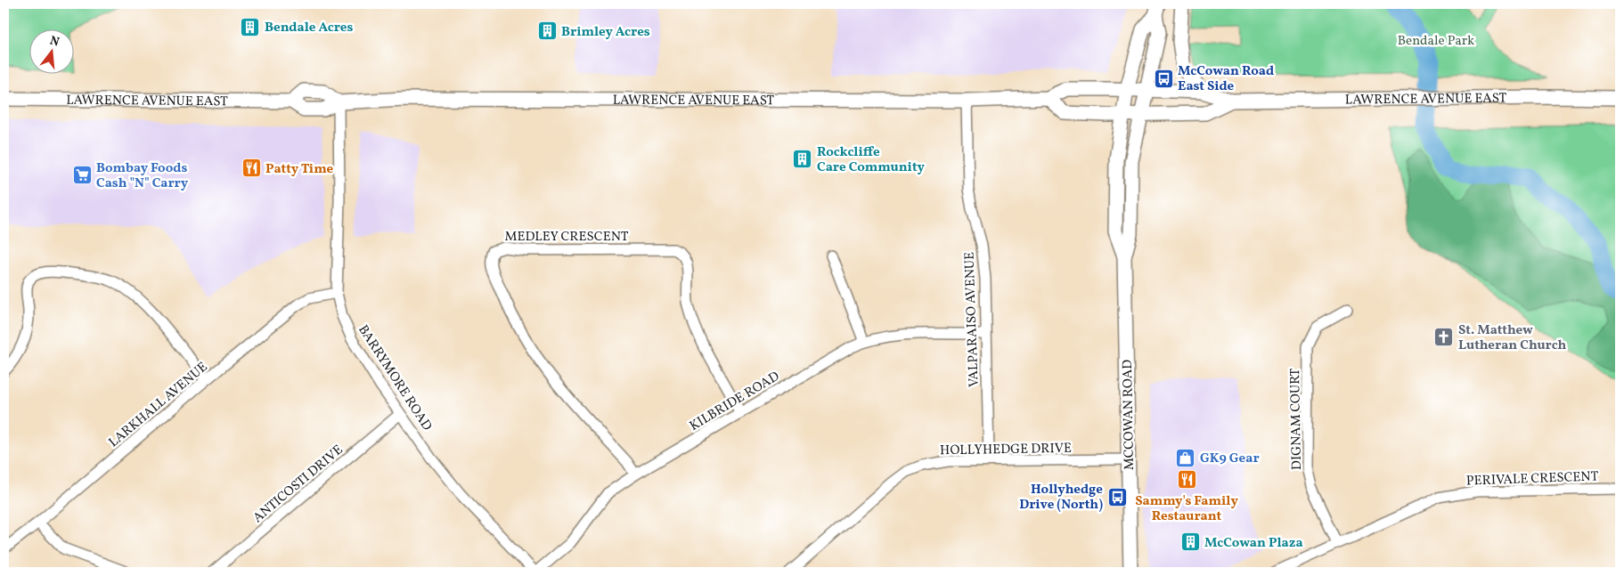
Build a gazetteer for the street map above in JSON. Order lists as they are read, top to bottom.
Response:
{
  "streets": {
    "main road": ["LAWRENCE AVENUE EAST", "MCCOWAN ROAD"],
    "street": [
      "MEDLEY CRESCENT",
      "VALPARAISO AVENUE",
      "BARRYMORE ROAD",
      "KILBRIDE ROAD",
      "LARKHALL AVENUE",
      "DIGNAM COURT",
      "HOLLYHEDGE DRIVE",
      "PERIVALE CRESCENT",
      "ANTICOSTI DRIVE"
    ]
  },
  "crossings": [
    ["LAWRENCE AVENUE EAST", "VALPARAISO AVENUE"],
    ["LAWRENCE AVENUE EAST", "BARRYMORE ROAD"],
    ["LAWRENCE AVENUE EAST", "MCCOWAN ROAD"],
    ["MEDLEY CRESCENT", "KILBRIDE ROAD"],
    ["VALPARAISO AVENUE", "KILBRIDE ROAD"],
    ["VALPARAISO AVENUE", "HOLLYHEDGE DRIVE"],
    ["BARRYMORE ROAD", "KILBRIDE ROAD"],
    ["BARRYMORE ROAD", "LARKHALL AVENUE"],
    ["BARRYMORE ROAD", "ANTICOSTI DRIVE"],
    ["MCCOWAN ROAD", "HOLLYHEDGE DRIVE"],
    ["DIGNAM COURT", "PERIVALE CRESCENT"]
  ],
  "parks": ["Bendale Park"],
  "places": {
    "building": [
      "Bendale Acres",
      "Brimley Acres",
      "Rockcliffe Care Community",
      "McCowan Plaza"
    ],
    "bus stop": ["McCowan Road East Side", "Hollyhedge Drive (North)"],
    "restaurant": ["Patty Time", "Sammy's Family Restaurant"],
    "supermarket": ["Bombay Foods Cash \"N\" Carry"],
    "church": ["St. Matthew Lutheran Church"],
    "shop": ["GK9 Gear"]
  },
  "north": "top"
}
